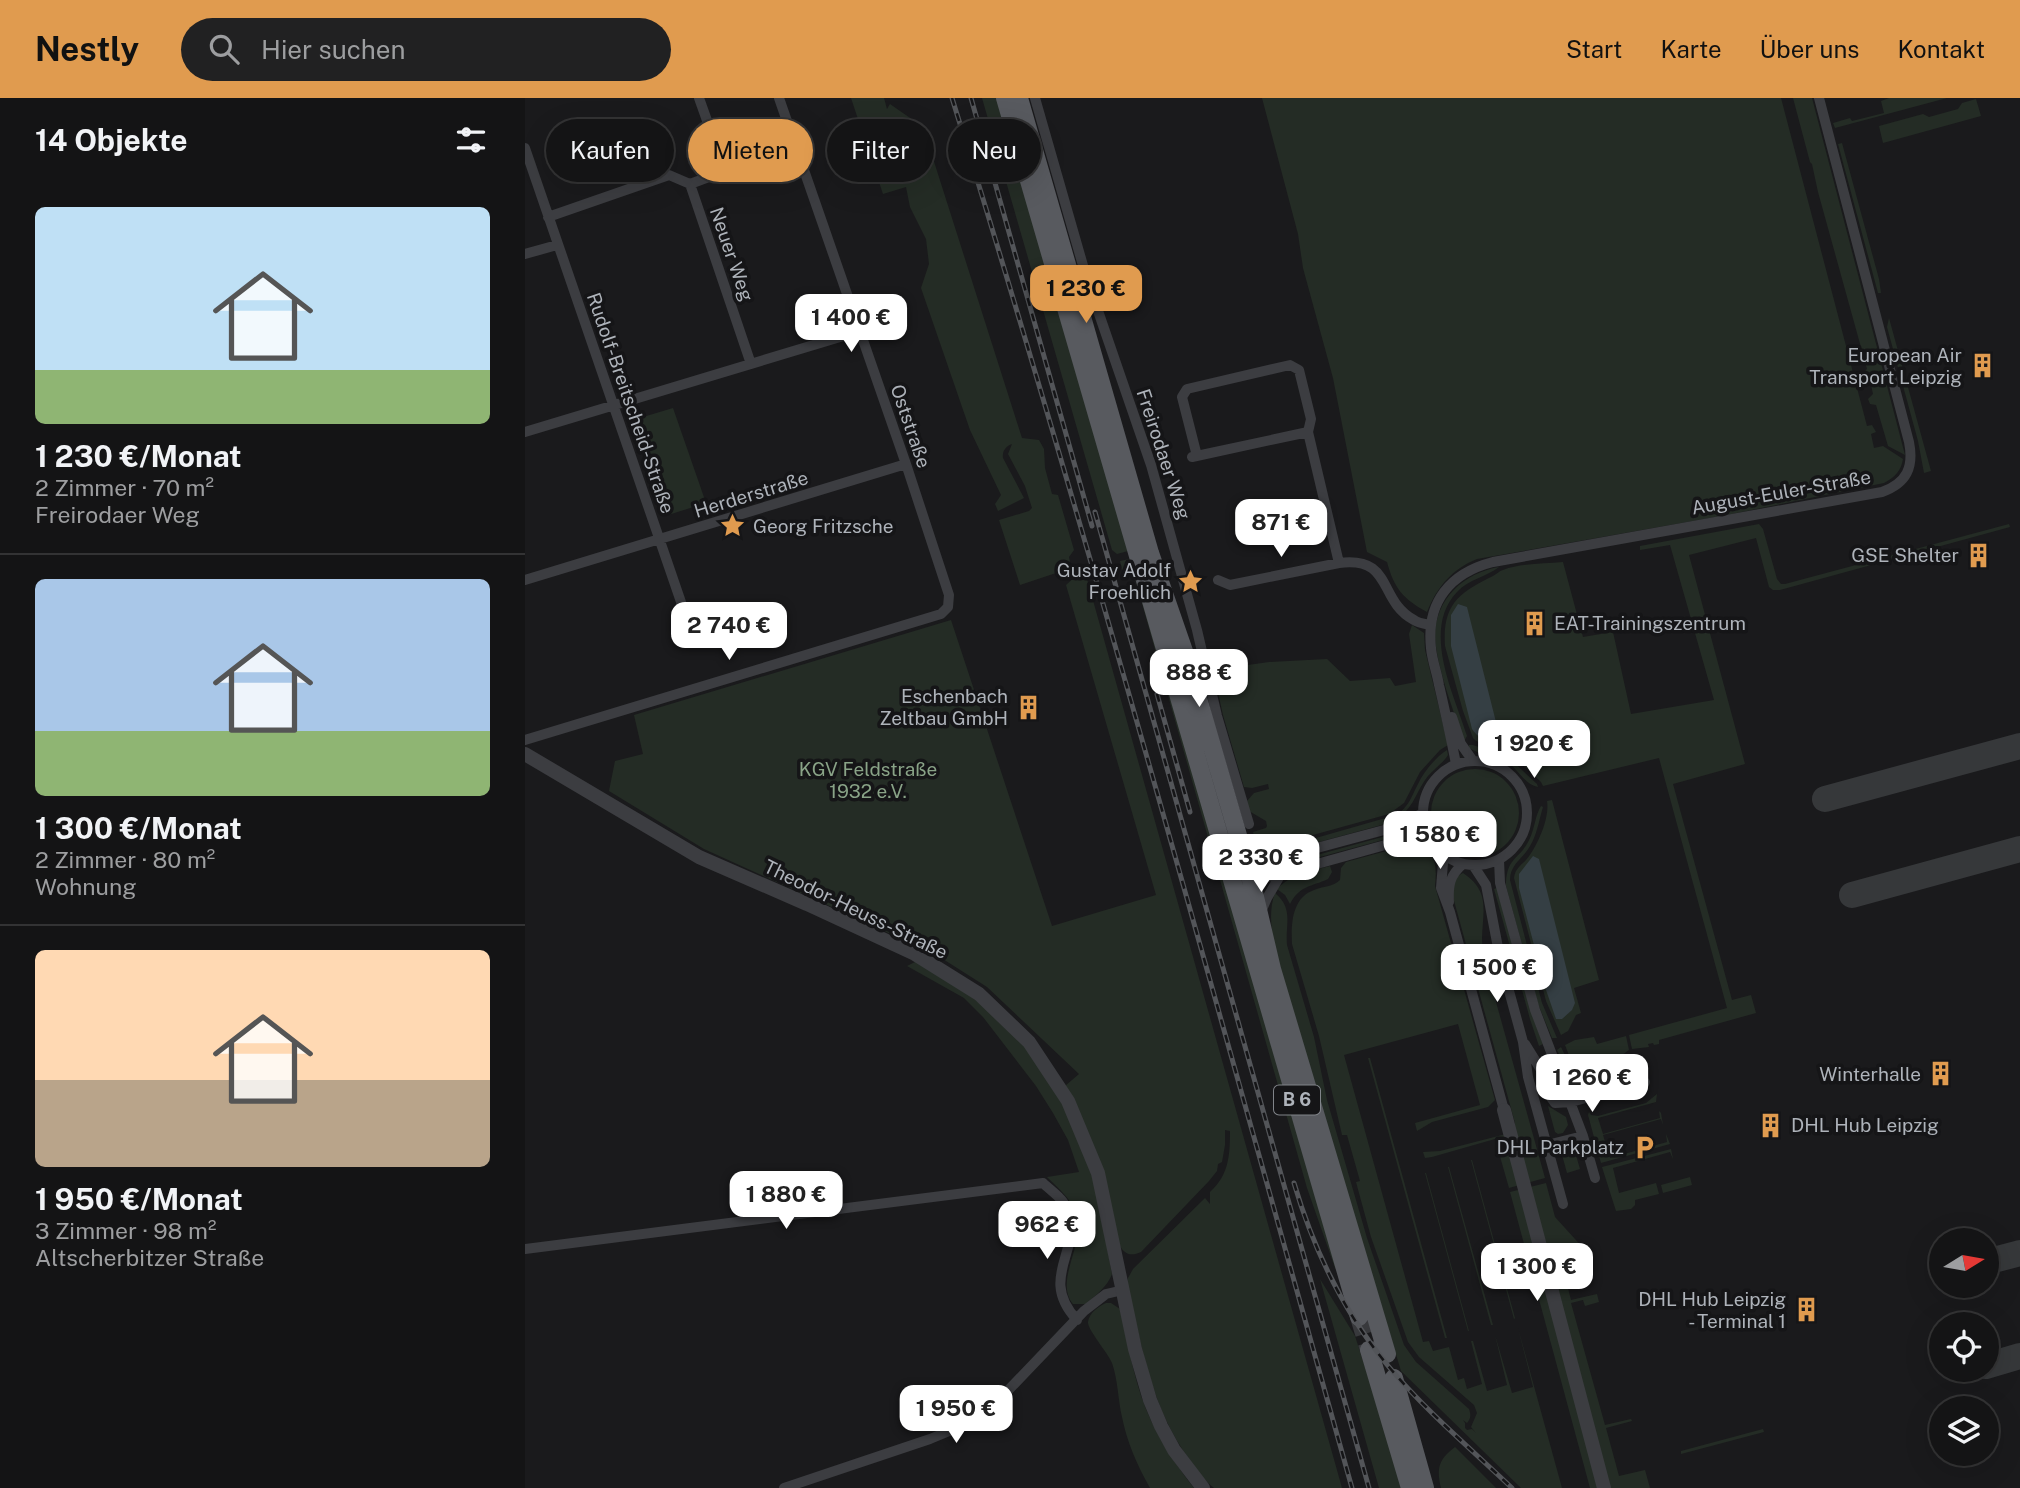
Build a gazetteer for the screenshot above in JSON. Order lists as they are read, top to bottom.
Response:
{
  "streets": {
    "main road": ["B 6"],
    "street": [
      "Neuer Weg",
      "Rudolf-Breitscheid-Straße",
      "Oststraße",
      "Freirodaer Weg",
      "August-Euler-Straße",
      "Herderstraße",
      "Theodor-Heuss-Straße"
    ]
  },
  "crossings": [
    ["Rudolf-Breitscheid-Straße", "Herderstraße"],
    ["Oststraße", "Herderstraße"]
  ],
  "parks": ["KGV Feldstraße 1932 e.V."],
  "places": {
    "building": [
      "European Air Transport Leipzig",
      "GSE Shelter",
      "EAT-Trainingszentrum",
      "Eschenbach Zeltbau GmbH",
      "Winterhalle",
      "DHL Hub Leipzig",
      "DHL Hub Leipzig - Terminal 1"
    ],
    "place": ["Georg Fritzsche", "Gustav Adolf Froehlich"],
    "parking": ["DHL Parkplatz"]
  },
  "north": "right",
  "page": {
    "header": "Nestly",
    "search": "Hier suchen",
    "nav": [
      "Start",
      "Karte",
      "Über uns",
      "Kontakt"
    ],
    "heading": "14 Objekte",
    "chip": [
      "Kaufen",
      "Mieten",
      "Filter",
      "Neu"
    ],
    "list": [
      {
        "name": "1 230 €/Monat",
        "note": "2 Zimmer · 70 m² · Freirodaer Weg"
      },
      {
        "name": "1 300 €/Monat",
        "note": "2 Zimmer · 80 m² · Wohnung"
      },
      {
        "name": "1 950 €/Monat",
        "note": "3 Zimmer · 98 m² · Altscherbitzer Straße"
      }
    ],
    "price": [
      "1 230 €",
      "1 400 €",
      "871 €",
      "2 740 €",
      "888 €",
      "1 920 €",
      "1 580 €",
      "2 330 €",
      "1 500 €",
      "1 260 €",
      "1 880 €",
      "962 €",
      "1 300 €",
      "1 950 €"
    ]
  }
}
